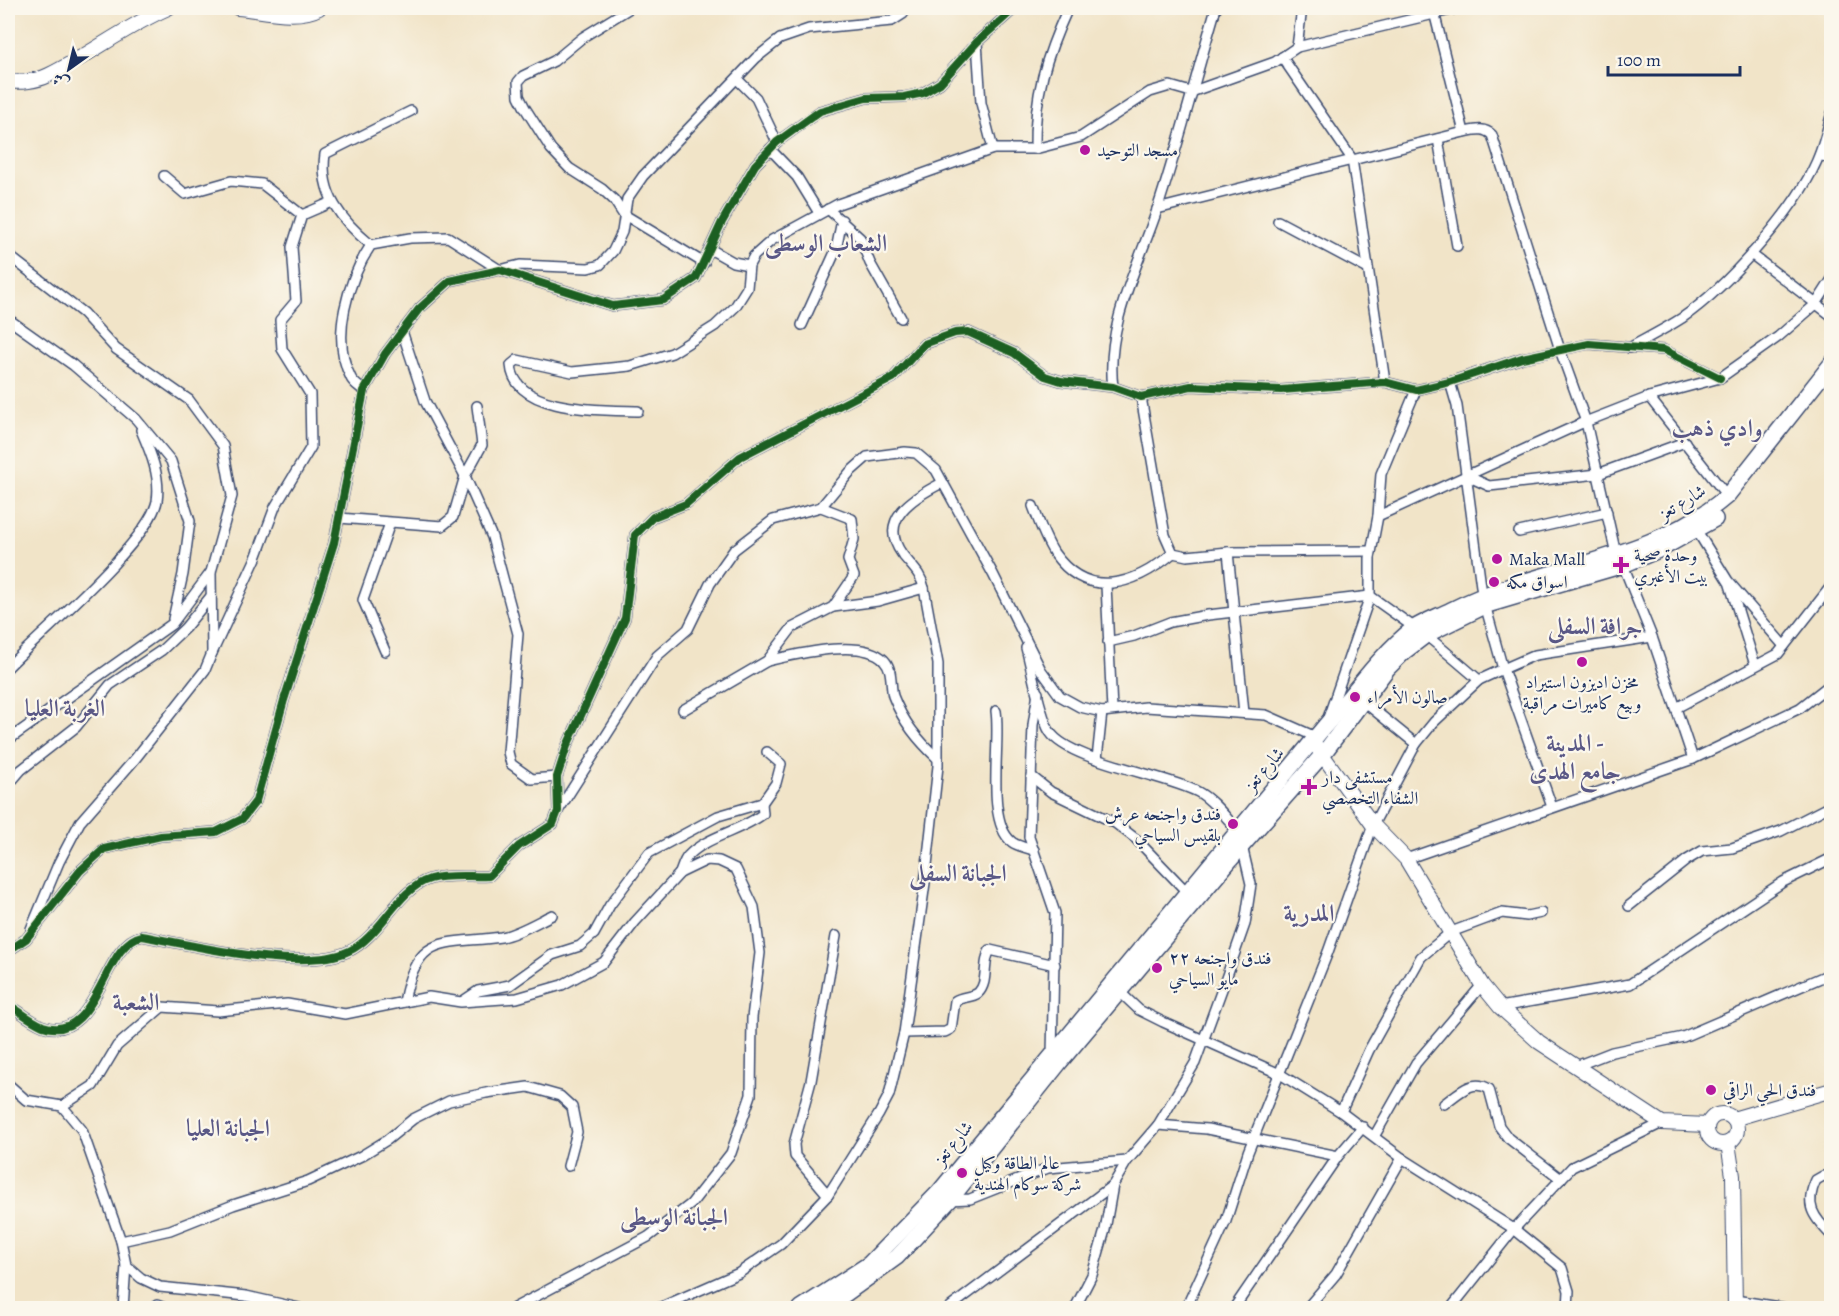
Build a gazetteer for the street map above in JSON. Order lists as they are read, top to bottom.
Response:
{
  "streets": {
    "main road": ["شارع تعز"]
  },
  "districts": [
    "الشعاب الوسطى",
    "وادي ذهب",
    "جرافة السفلى",
    "الغربة العليا",
    "المدينة - جامع الهدى",
    "الجبانة السفلى",
    "المدرية",
    "الشعبة",
    "الجبانة العليا",
    "الجبانة الوسطى"
  ],
  "places": {
    "other": [
      "مسجد التوحيد",
      "Maka Mall",
      "اسواق مكه",
      "مخزن اديزون استيراد وبيع كاميرات مراقبة",
      "صالون الأمراء",
      "فندق واجنحه عرش بلقيس السياحي",
      "فندق واجنحه ٢٢ مايو السياحي",
      "فندق الحي الراقي",
      "عالم الطاقة وكيل شركة سوكام الهندية"
    ],
    "health": ["وحدة صحية بيت الأغبري", "مستشفى دار الشفاء التخصصي"]
  },
  "scale_bar": "100 m",
  "north": "bottom left"
}
